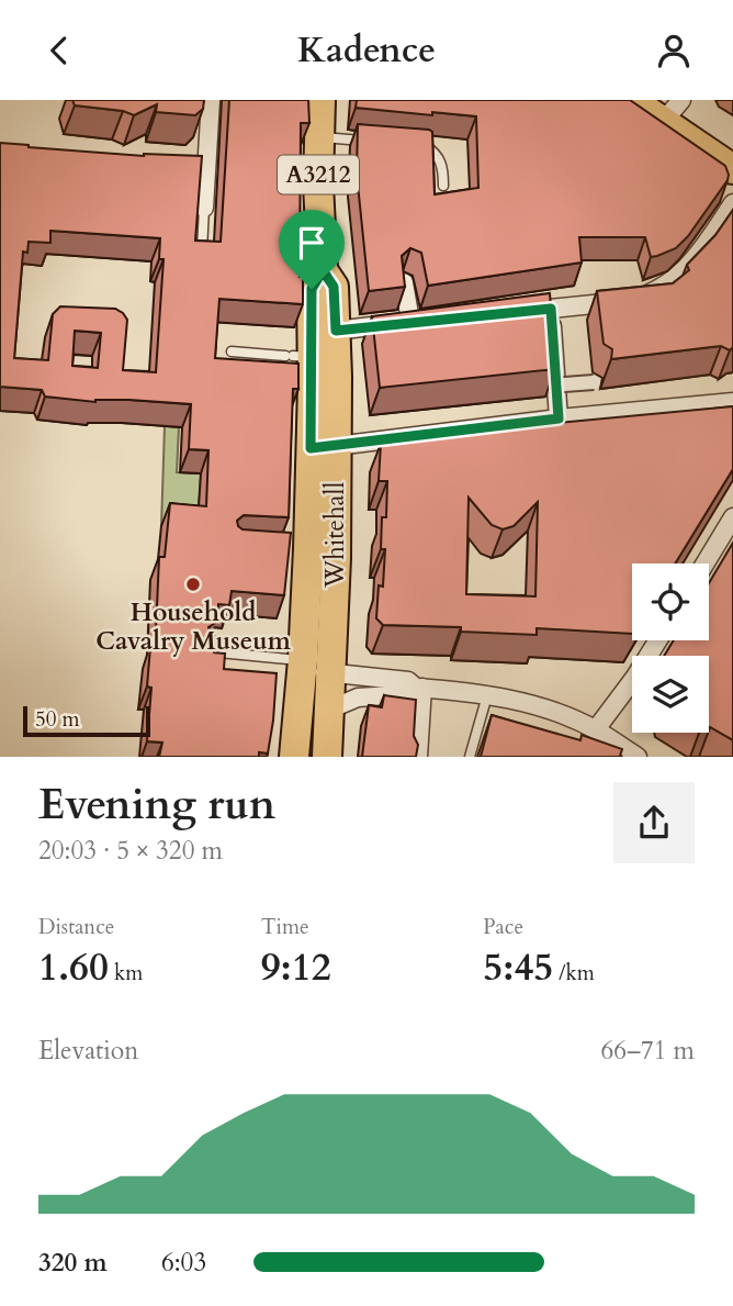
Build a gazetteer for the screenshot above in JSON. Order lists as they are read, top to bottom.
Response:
{
  "streets": {
    "main road": ["A3212", "Whitehall"]
  },
  "places": ["Household Cavalry Museum"],
  "scale_bar": "50 m",
  "page": {
    "header": "Kadence",
    "scale": "50 m",
    "heading": ["Evening run", "20:03 · 5 × 320 m"],
    "stats": [
      ["Distance", "1.60 km"],
      ["Time", "9:12"],
      ["Pace", "5:45 /km"]
    ],
    "chart": ["Elevation", "66–71 m"],
    "list": [
      {
        "name": "320 m",
        "note": "6:03"
      }
    ]
  }
}
